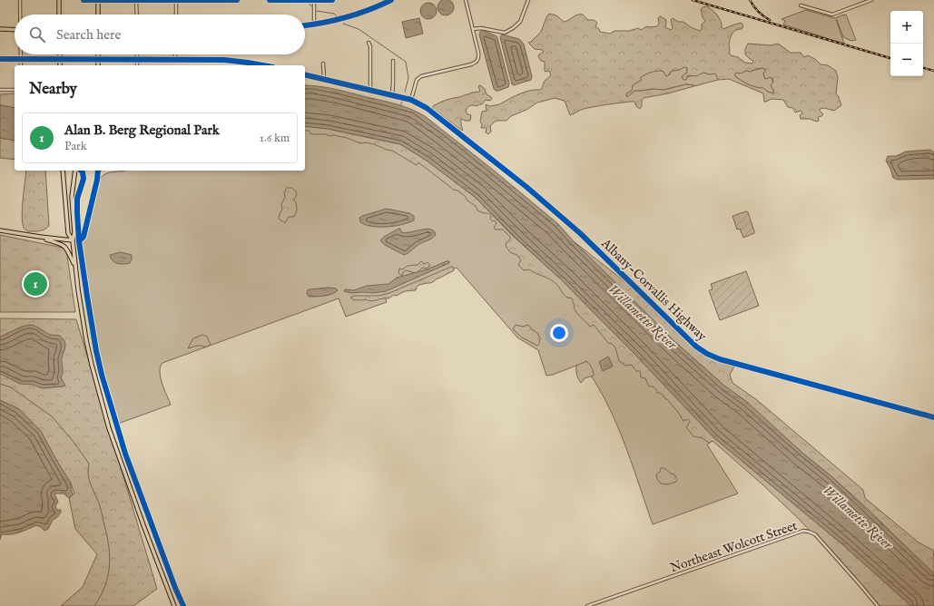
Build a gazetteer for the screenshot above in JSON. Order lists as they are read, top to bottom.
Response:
{
  "streets": {
    "highway": ["Albany-Corvallis Highway"],
    "street": ["Northeast Wolcott Street"]
  },
  "water": ["Willamette River"],
  "page": {
    "map_buttons": ["+", "−"],
    "search": "Search here",
    "heading": "Nearby",
    "list": [
      {
        "mark": "1",
        "name": "Alan B. Berg Regional Park",
        "note": "Park",
        "value": "1.6 km"
      }
    ],
    "pins": "1"
  }
}
